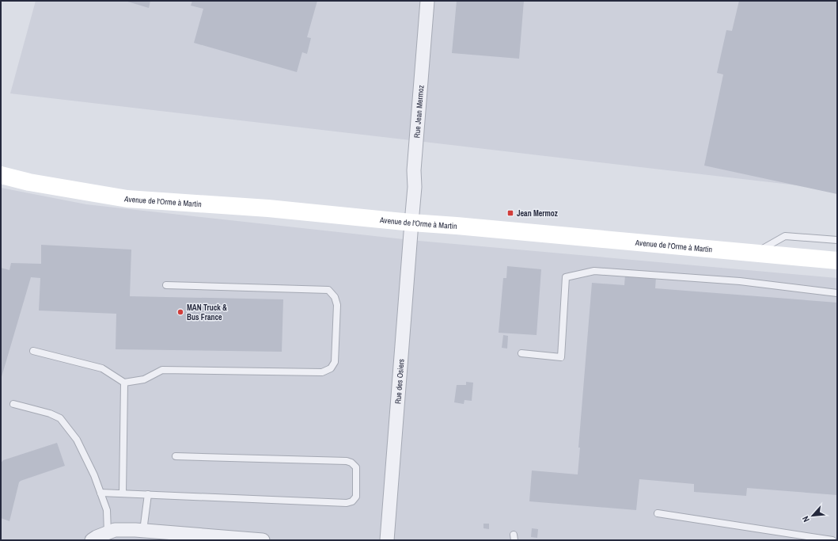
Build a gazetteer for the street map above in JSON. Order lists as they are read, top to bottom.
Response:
{
  "streets": {
    "main road": ["Avenue de l'Orme à Martin"],
    "street": ["Rue Jean Mermoz", "Rue des Osiers"]
  },
  "crossings": [
    ["Rue Jean Mermoz", "Avenue de l'Orme à Martin"],
    ["Rue Jean Mermoz", "Rue des Osiers"],
    ["Avenue de l'Orme à Martin", "Rue des Osiers"]
  ],
  "places": {
    "transit": ["Jean Mermoz"],
    "other": ["MAN Truck & Bus France"]
  },
  "north": "bottom left"
}
